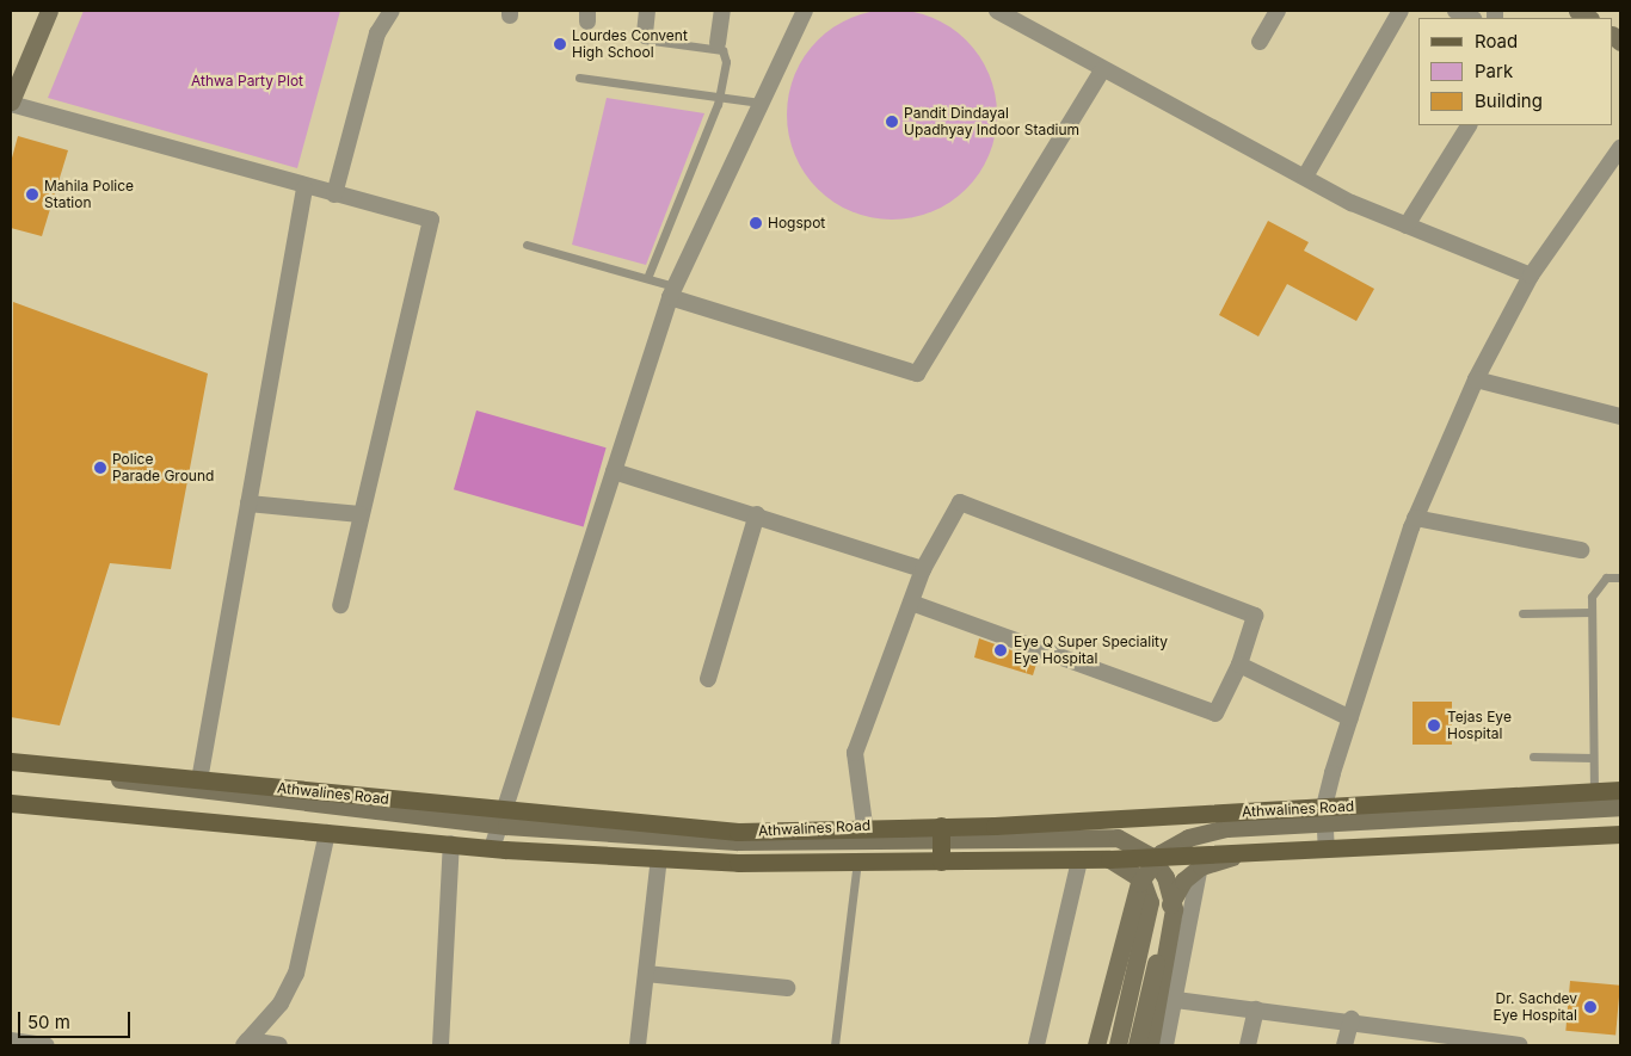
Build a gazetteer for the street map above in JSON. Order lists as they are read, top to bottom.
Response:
{
  "streets": {
    "main road": ["Athwalines Road"]
  },
  "parks": ["Athwa Party Plot"],
  "places": [
    "Lourdes Convent High School",
    "Pandit Dindayal Upadhyay Indoor Stadium",
    "Mahila Police Station",
    "Hogspot",
    "Police Parade Ground",
    "Eye Q Super Speciality Eye Hospital",
    "Tejas Eye Hospital",
    "Dr. Sachdev Eye Hospital"
  ],
  "legend": ["Road", "Park", "Building"],
  "scale_bar": "50 m"
}
